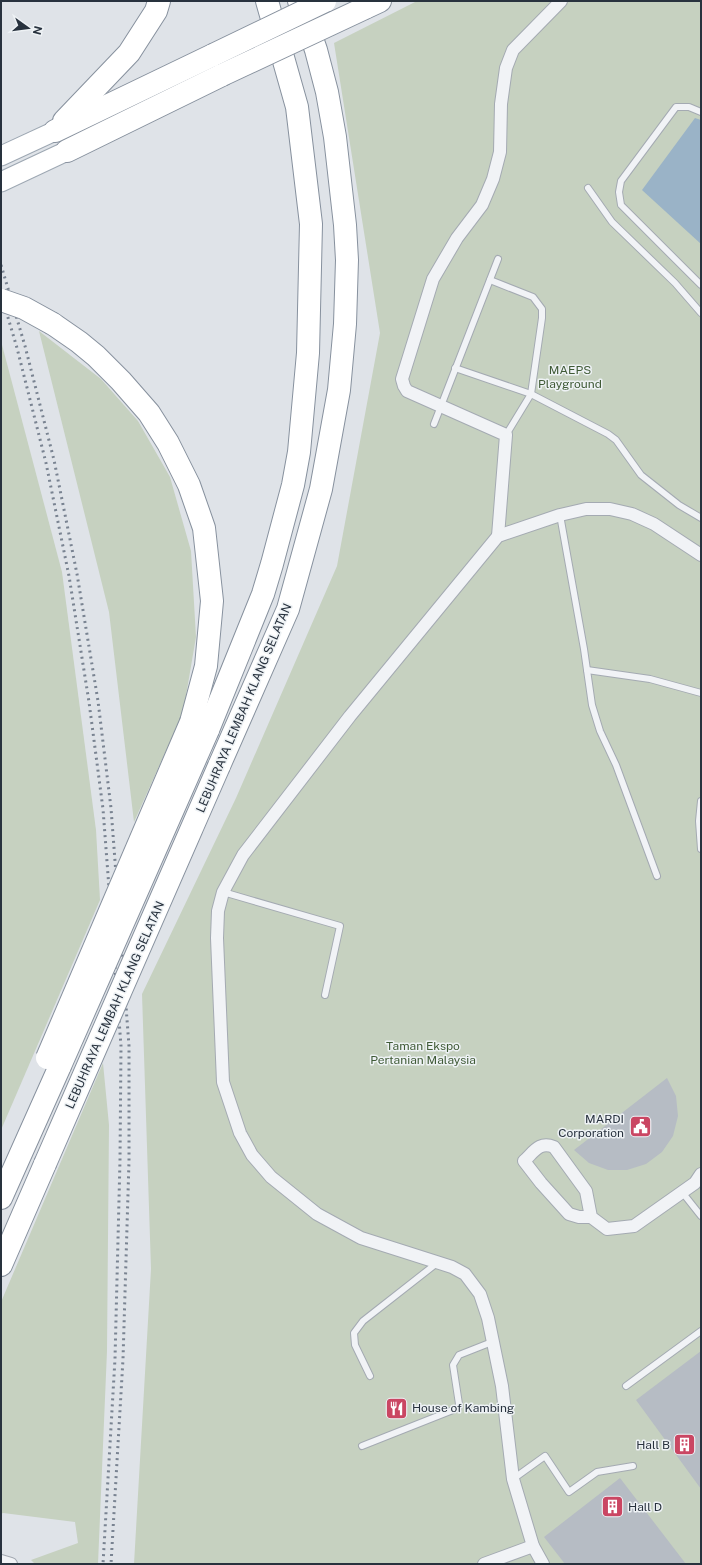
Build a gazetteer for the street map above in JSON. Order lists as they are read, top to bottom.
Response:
{
  "streets": {
    "highway": ["LEBUHRAYA LEMBAH KLANG SELATAN"]
  },
  "parks": ["MAEPS Playground", "Taman Ekspo Pertanian Malaysia"],
  "places": {
    "public building": ["MARDI Corporation"],
    "restaurant": ["House of Kambing"],
    "building": ["Hall B", "Hall D"]
  },
  "north": "right"
}
